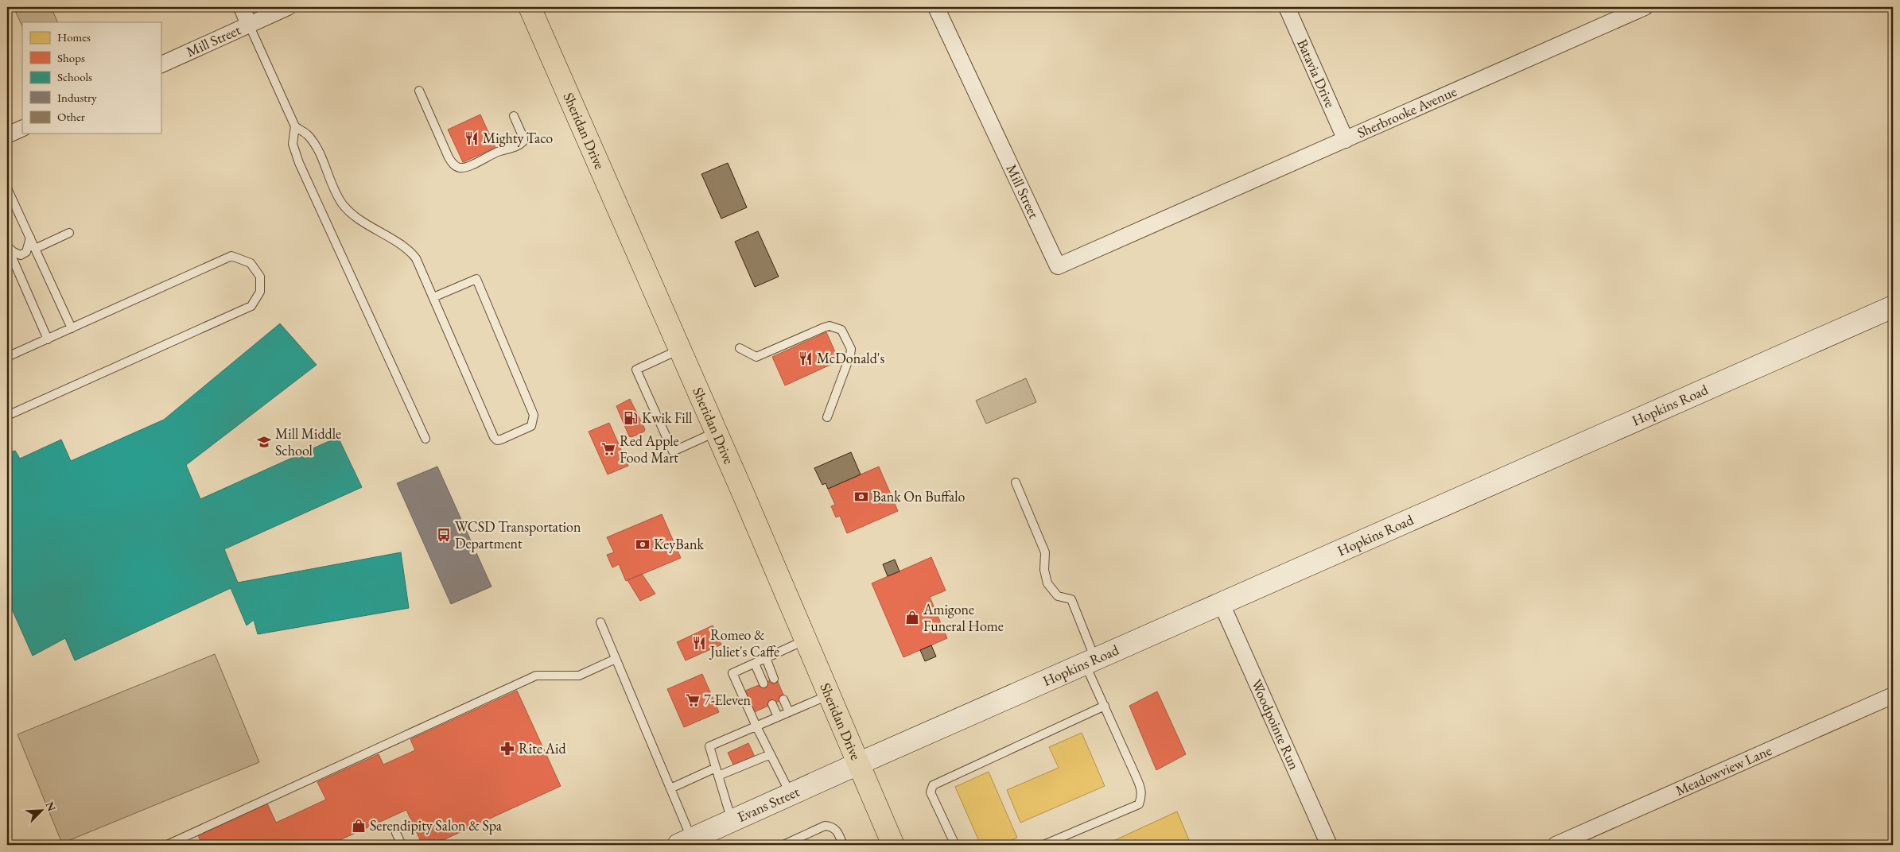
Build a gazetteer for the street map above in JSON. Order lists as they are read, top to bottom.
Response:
{
  "streets": {
    "main road": ["Sheridan Drive"],
    "street": [
      "Mill Street",
      "Batavia Drive",
      "Sherbrooke Avenue",
      "Hopkins Road",
      "Woodpointe Run",
      "Meadowview Lane",
      "Evans Street"
    ]
  },
  "crossings": [
    ["Mill Street", "Sherbrooke Avenue"],
    ["Batavia Drive", "Sherbrooke Avenue"],
    ["Sheridan Drive", "Hopkins Road"],
    ["Sheridan Drive", "Evans Street"],
    ["Hopkins Road", "Woodpointe Run"],
    ["Hopkins Road", "Evans Street"]
  ],
  "places": {
    "restaurant": ["Mighty Taco", "McDonald's", "Romeo & Juliet's Caffe"],
    "fuel station": ["Kwik Fill"],
    "school or university": ["Mill Middle School"],
    "supermarket": ["Red Apple Food Mart", "7-Eleven"],
    "bank": ["Bank On Buffalo", "KeyBank"],
    "bus stop": ["WCSD Transportation Department"],
    "shop": ["Amigone Funeral Home", "Serendipity Salon & Spa"],
    "pharmacy": ["Rite Aid"]
  },
  "legend": [
    "Homes",
    "Shops",
    "Schools",
    "Industry",
    "Other"
  ],
  "north": "top right"
}
